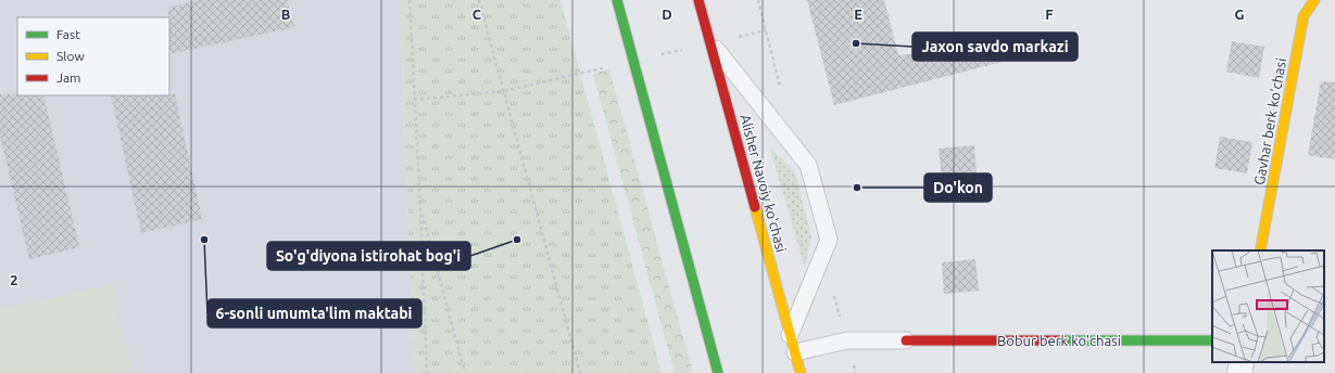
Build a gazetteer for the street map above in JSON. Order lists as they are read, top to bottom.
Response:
{
  "streets": {
    "main road": ["Gavhar berk ko'chasi", "Alisher Navoiy ko'chasi", "Bobur berk ko'chasi"]
  },
  "places": [
    "Jaxon savdo markazi",
    "Do'kon",
    "6-sonli umumta'lim maktabi",
    "So'g'diyona istirohat bog'i"
  ],
  "legend": ["Fast", "Slow", "Jam"],
  "grid": {
    "columns": [
      "B",
      "C",
      "D",
      "E",
      "F",
      "G"
    ],
    "rows": ["2"]
  }
}
